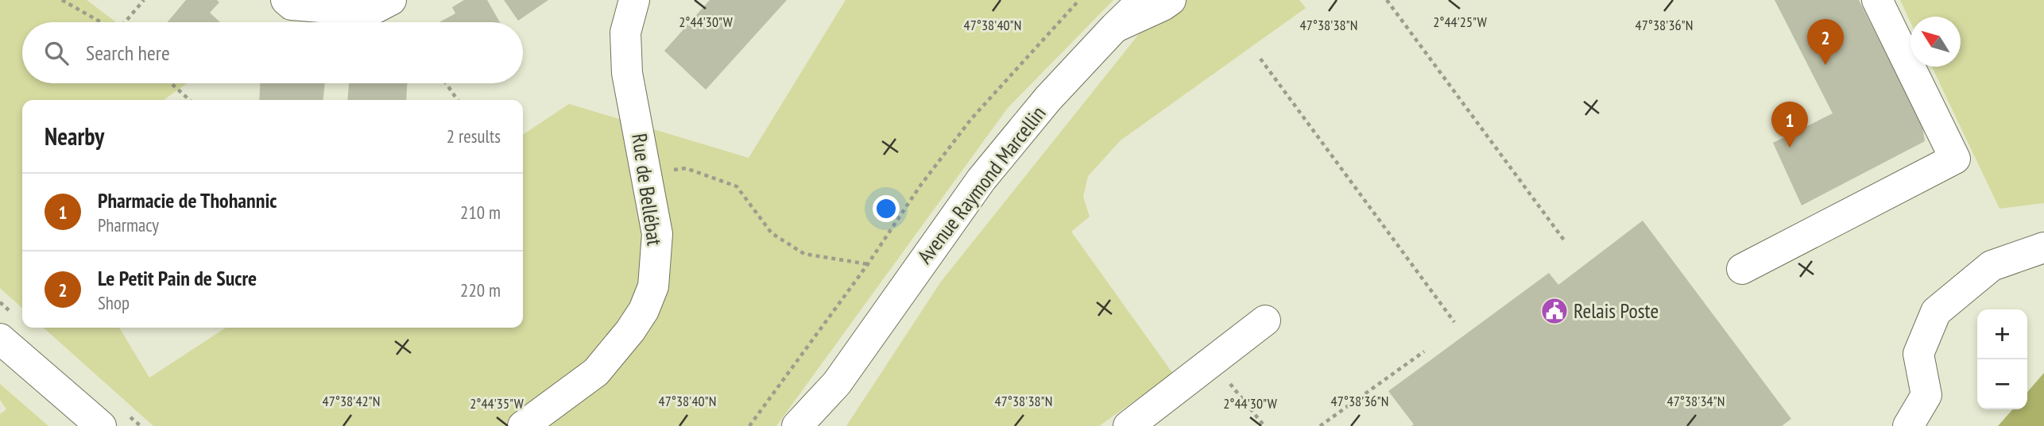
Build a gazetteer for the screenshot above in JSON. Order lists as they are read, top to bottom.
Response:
{
  "streets": {
    "street": ["Avenue Raymond Marcellin", "Rue de Bellébat"]
  },
  "places": {
    "public building": ["Relais Poste"]
  },
  "north": "top left",
  "page": {
    "pins": ["2", "1"],
    "search": "Search here",
    "heading": ["Nearby", "2 results"],
    "list": [
      {
        "mark": "1",
        "name": "Pharmacie de Thohannic",
        "note": "Pharmacy",
        "value": "210 m"
      },
      {
        "mark": "2",
        "name": "Le Petit Pain de Sucre",
        "note": "Shop",
        "value": "220 m"
      }
    ],
    "map_buttons": ["+", "−"]
  },
  "coordinates": [
    "2°44'30\"W",
    "2°44'25\"W",
    "47°38'38\"N",
    "47°38'36\"N",
    "47°38'40\"N",
    "47°38'42\"N",
    "47°38'34\"N",
    "2°44'35\"W"
  ]
}
